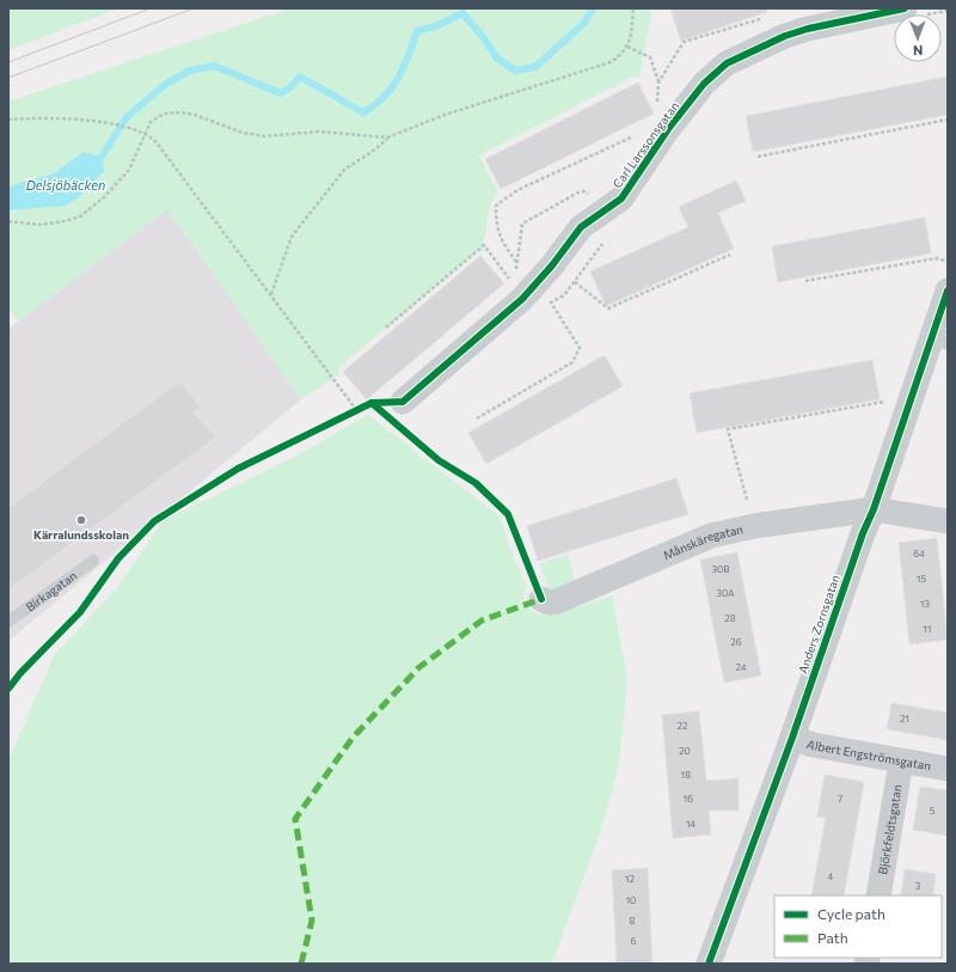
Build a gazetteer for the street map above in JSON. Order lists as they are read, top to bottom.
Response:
{
  "streets": {
    "street": [
      "Carl Larssonsgatan",
      "Månskäregatan",
      "Anders Zornsgatan",
      "Albert Engströmsgatan",
      "Björkfeldtsgatan"
    ],
    "lane": ["Birkagatan"]
  },
  "crossings": [
    ["Månskäregatan", "Anders Zornsgatan"],
    ["Anders Zornsgatan", "Albert Engströmsgatan"],
    ["Albert Engströmsgatan", "Björkfeldtsgatan"]
  ],
  "water": ["Delsjöbäcken"],
  "places": ["Kärralundsskolan"],
  "house_numbers": [
    "64",
    "30B",
    "15",
    "30A",
    "13",
    "28",
    "11",
    "26",
    "24",
    "21",
    "22",
    "20",
    "18",
    "16",
    "7",
    "5",
    "14",
    "4",
    "12",
    "3",
    "10",
    "8",
    "6"
  ],
  "legend": ["Cycle path", "Path"],
  "north": "bottom"
}
